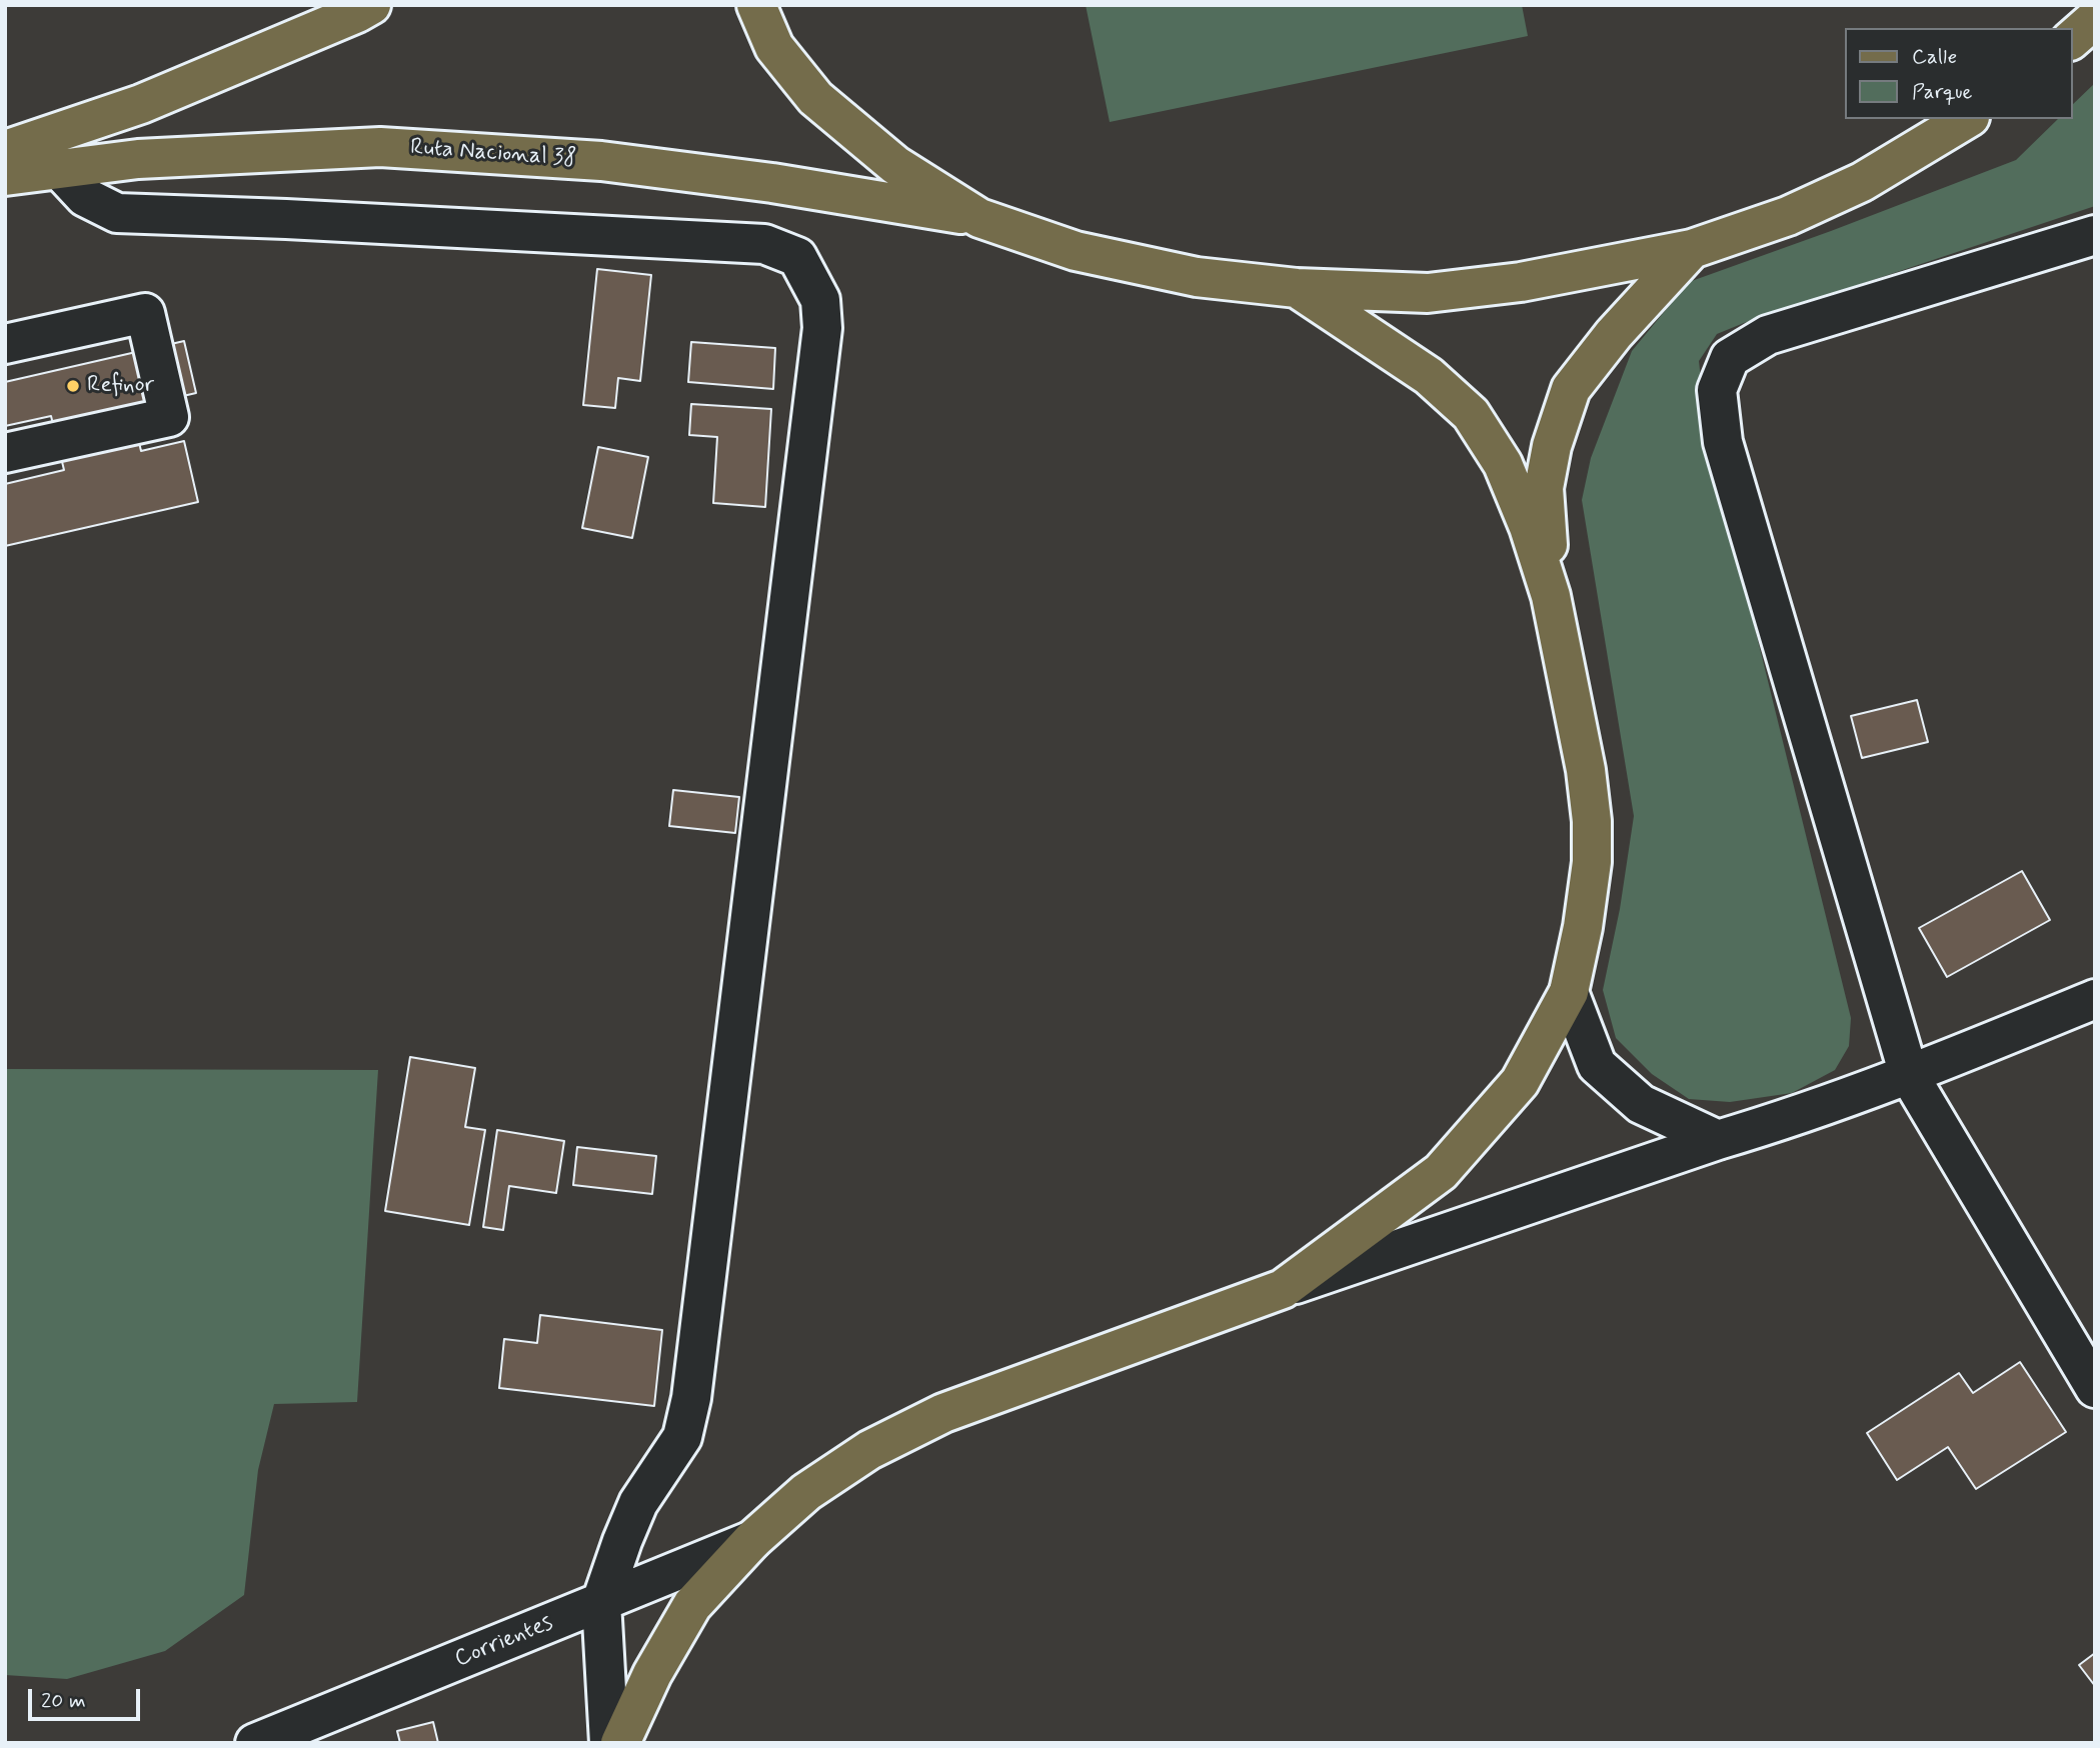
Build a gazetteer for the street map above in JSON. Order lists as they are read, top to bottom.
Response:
{
  "streets": {
    "main road": ["Ruta Nacional 38"],
    "street": ["Corrientes"]
  },
  "places": ["Refinor"],
  "legend": ["Calle", "Parque"],
  "scale_bar": "20 m"
}
